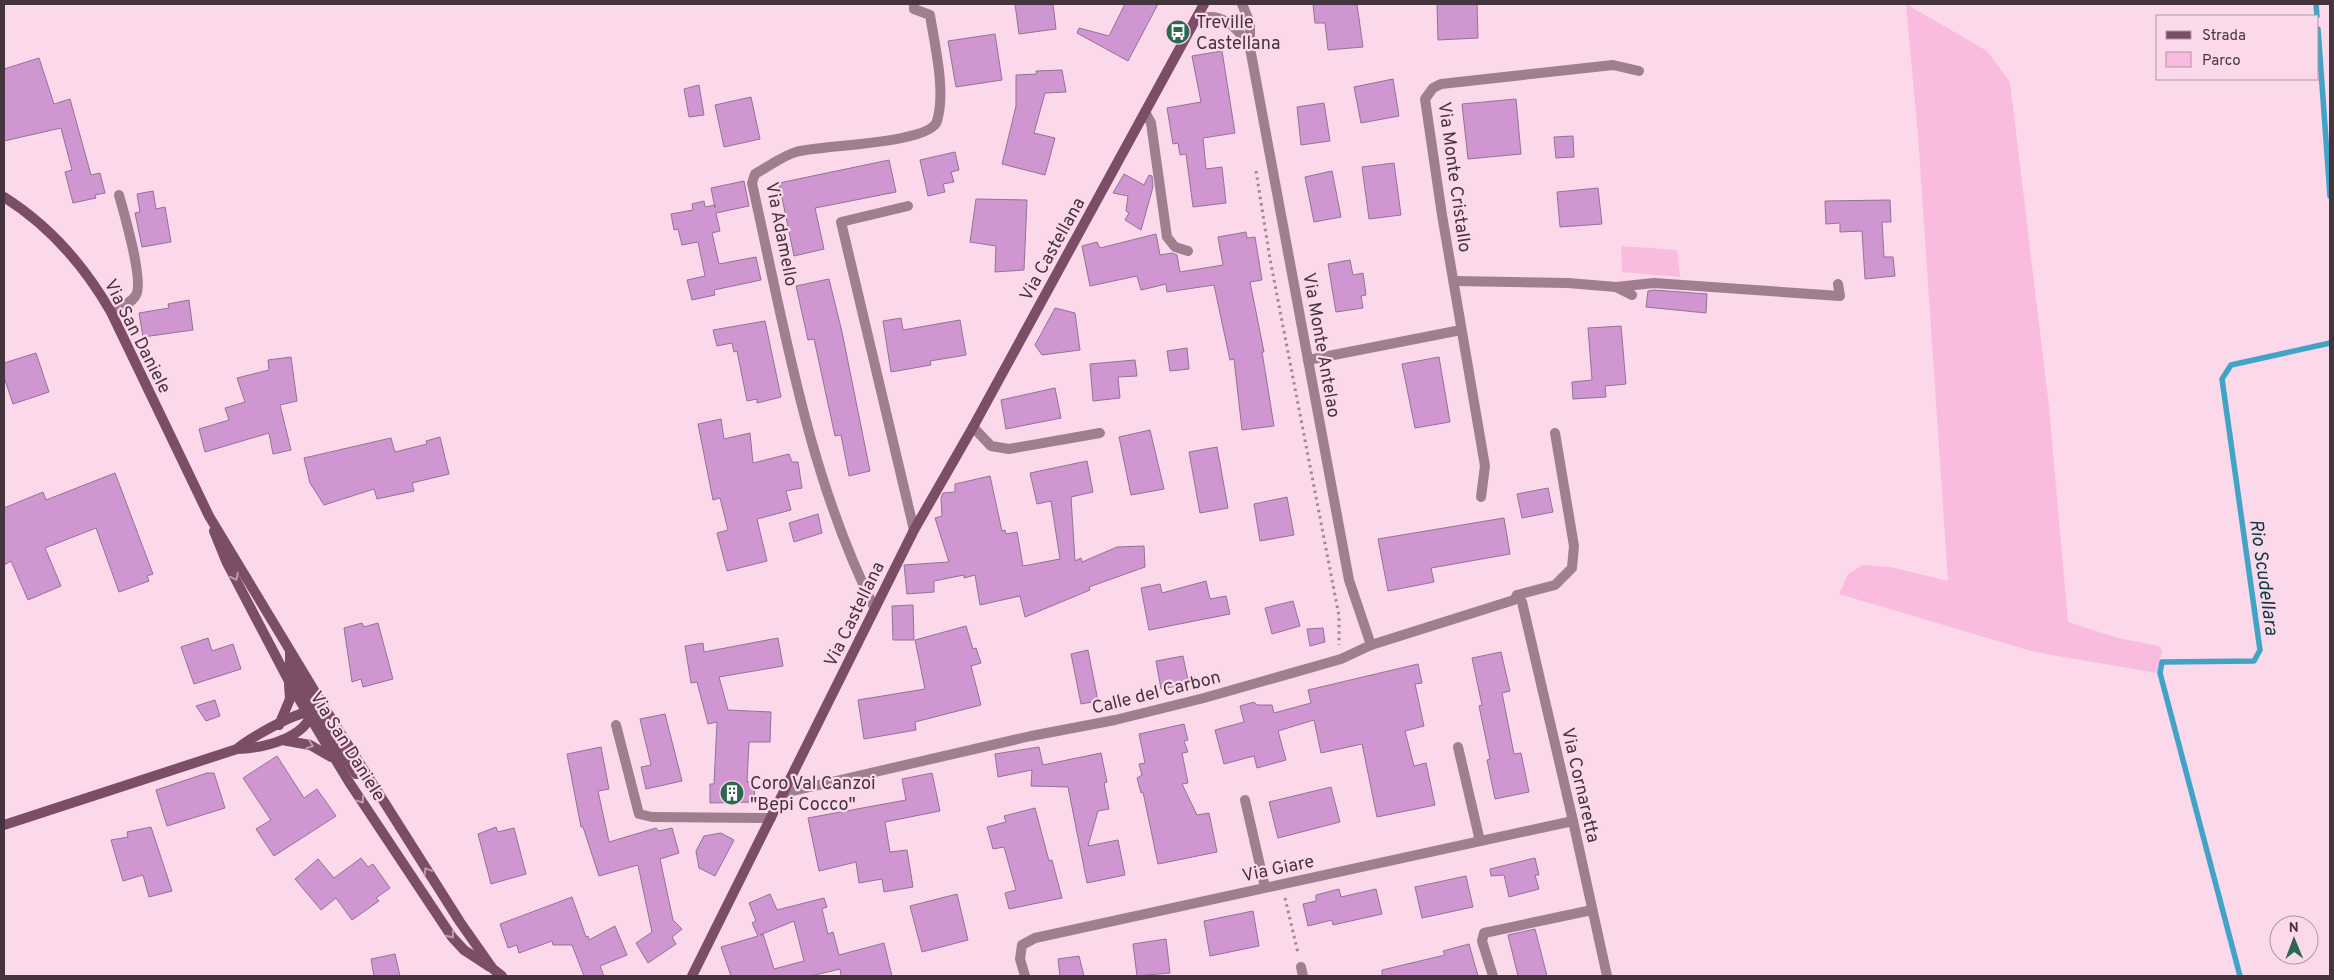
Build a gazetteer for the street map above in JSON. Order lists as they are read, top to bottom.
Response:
{
  "streets": {
    "street": [
      "Via Monte Cristallo",
      "Via Adamello",
      "Via Castellana",
      "Via San Daniele",
      "Via Monte Antelao",
      "Calle del Carbon",
      "Via Cornaretta",
      "Via Giare"
    ]
  },
  "crossings": [
    ["Via Adamello", "Via Castellana"],
    ["Via Castellana", "Calle del Carbon"],
    ["Via Monte Antelao", "Calle del Carbon"],
    ["Calle del Carbon", "Via Cornaretta"],
    ["Via Cornaretta", "Via Giare"]
  ],
  "water": ["Rio Scudellara"],
  "places": {
    "bus stop": ["Treville Castellana"],
    "building": ["Coro Val Canzoi \"Bepi Cocco\""]
  },
  "legend": ["Strada", "Parco"],
  "north": "top"
}
